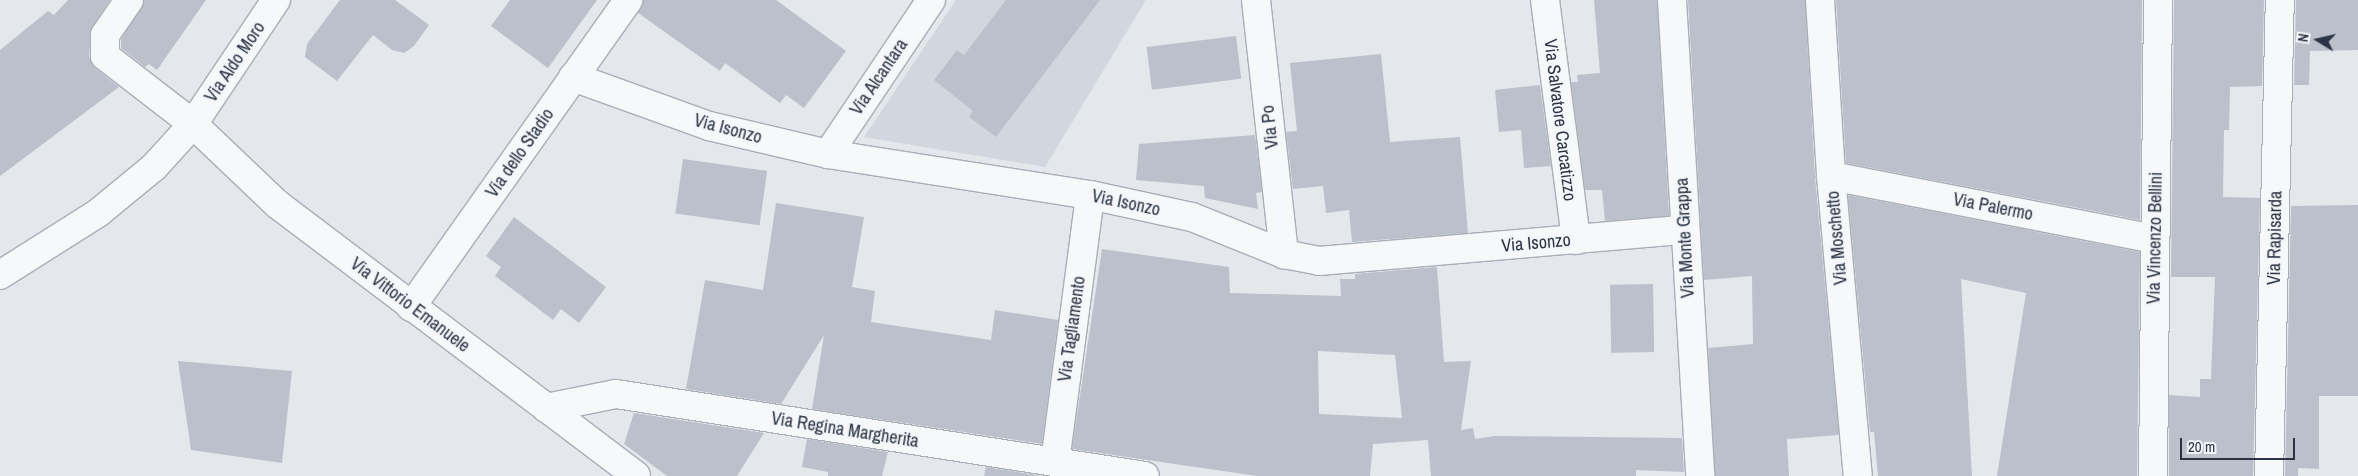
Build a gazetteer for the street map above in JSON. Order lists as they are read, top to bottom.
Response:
{
  "streets": {
    "street": [
      "Via Aldo Moro",
      "Via Alcantara",
      "Via Salvatore Carcatizzo",
      "Via Po",
      "Via Isonzo",
      "Via dello Stadio",
      "Via Palermo",
      "Via Monte Grappa",
      "Via Moschetto",
      "Via Vincenzo Bellini",
      "Via Rapisarda",
      "Via Vittorio Emanuele",
      "Via Tagliamento",
      "Via Regina Margherita"
    ]
  },
  "crossings": [
    ["Via Aldo Moro", "Via Vittorio Emanuele"],
    ["Via Alcantara", "Via Isonzo"],
    ["Via Salvatore Carcatizzo", "Via Isonzo"],
    ["Via Po", "Via Isonzo"],
    ["Via Isonzo", "Via dello Stadio"],
    ["Via Isonzo", "Via Monte Grappa"],
    ["Via Isonzo", "Via Tagliamento"],
    ["Via dello Stadio", "Via Vittorio Emanuele"],
    ["Via Palermo", "Via Moschetto"],
    ["Via Palermo", "Via Vincenzo Bellini"],
    ["Via Vittorio Emanuele", "Via Regina Margherita"],
    ["Via Tagliamento", "Via Regina Margherita"]
  ],
  "scale_bar": "20 m",
  "north": "left"
}
